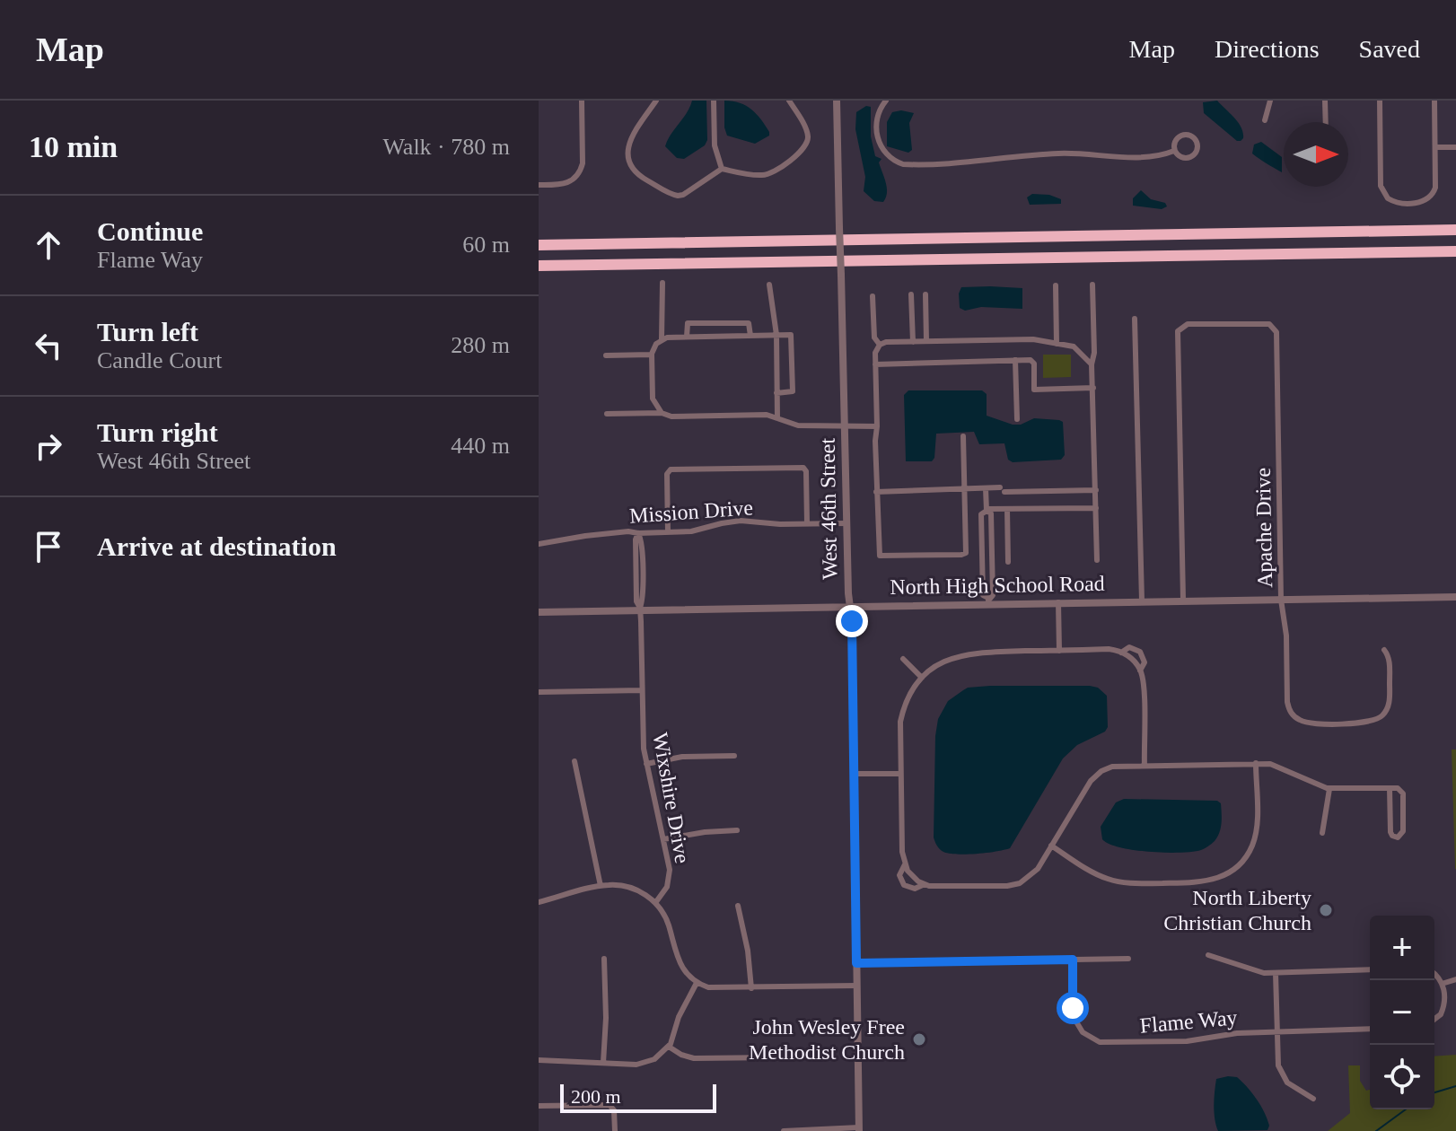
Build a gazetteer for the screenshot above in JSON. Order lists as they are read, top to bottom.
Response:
{
  "streets": {
    "street": [
      "West 46th Street",
      "Mission Drive",
      "Apache Drive",
      "North High School Road",
      "Wixshire Drive",
      "Flame Way"
    ]
  },
  "crossings": [
    ["West 46th Street", "Mission Drive"],
    ["West 46th Street", "North High School Road"],
    ["Mission Drive", "Wixshire Drive"],
    ["Apache Drive", "North High School Road"],
    ["North High School Road", "Wixshire Drive"]
  ],
  "places": ["North Liberty Christian Church", "John Wesley Free Methodist Church"],
  "scale_bar": "200 m",
  "north": "right",
  "page": {
    "header": "Map",
    "nav": ["Map", "Directions", "Saved"],
    "heading": ["10 min", "Walk · 780 m"],
    "list": [
      ["Continue", "Flame Way", "60 m"],
      ["Turn left", "Candle Court", "280 m"],
      ["Turn right", "West 46th Street", "440 m"],
      "Arrive at destination"
    ],
    "map_buttons": ["+", "−"],
    "scale": "200 m"
  }
}
